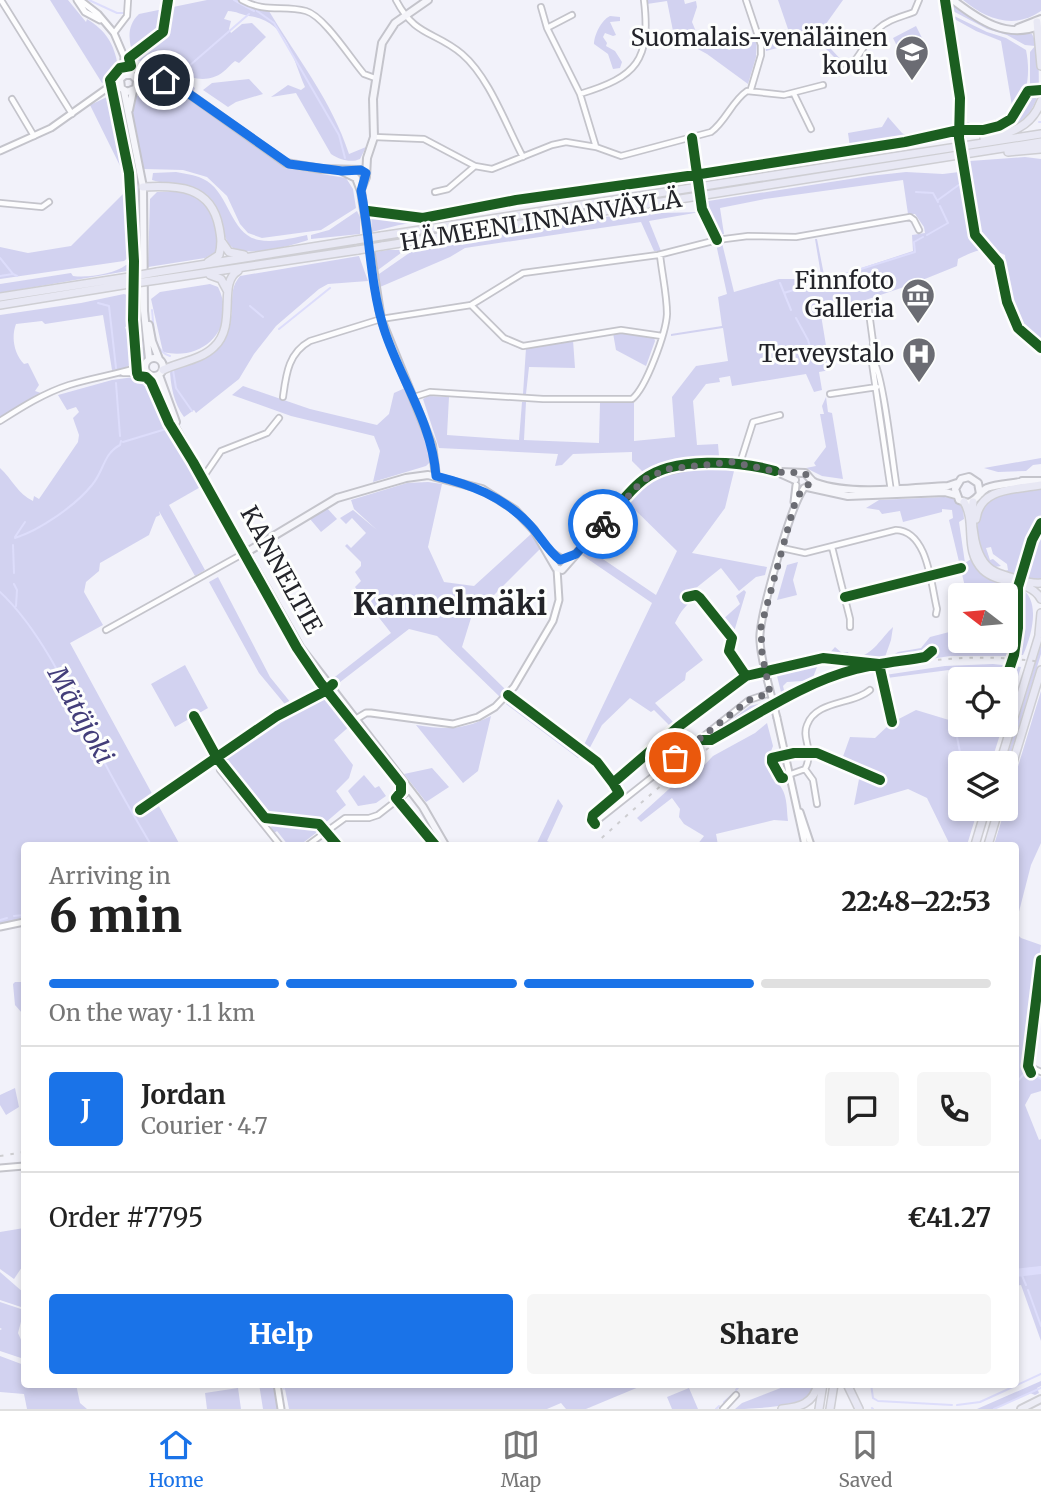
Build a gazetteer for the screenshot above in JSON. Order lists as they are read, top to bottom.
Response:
{
  "streets": {
    "highway": ["HÄMEENLINNANVÄYLÄ"],
    "main road": ["KANNELTIE"]
  },
  "districts": ["Kannelmäki"],
  "water": ["Mätäjoki"],
  "places": {
    "school or university": ["Suomalais-venäläinen koulu"],
    "museum": ["Finnfoto Galleria"],
    "hospital": ["Terveystalo"]
  },
  "north": "left",
  "page": {
    "heading": ["6 min", "Arriving in", "22:48–22:53"],
    "panel": [
      "Jordan",
      "Courier · 4.7",
      "Order #7795",
      "€41.27"
    ],
    "bar": "On the way · 1.1 km",
    "round": "J",
    "buttons": ["Help", "Share"],
    "tabs": ["Home", "Map", "Saved"]
  }
}
